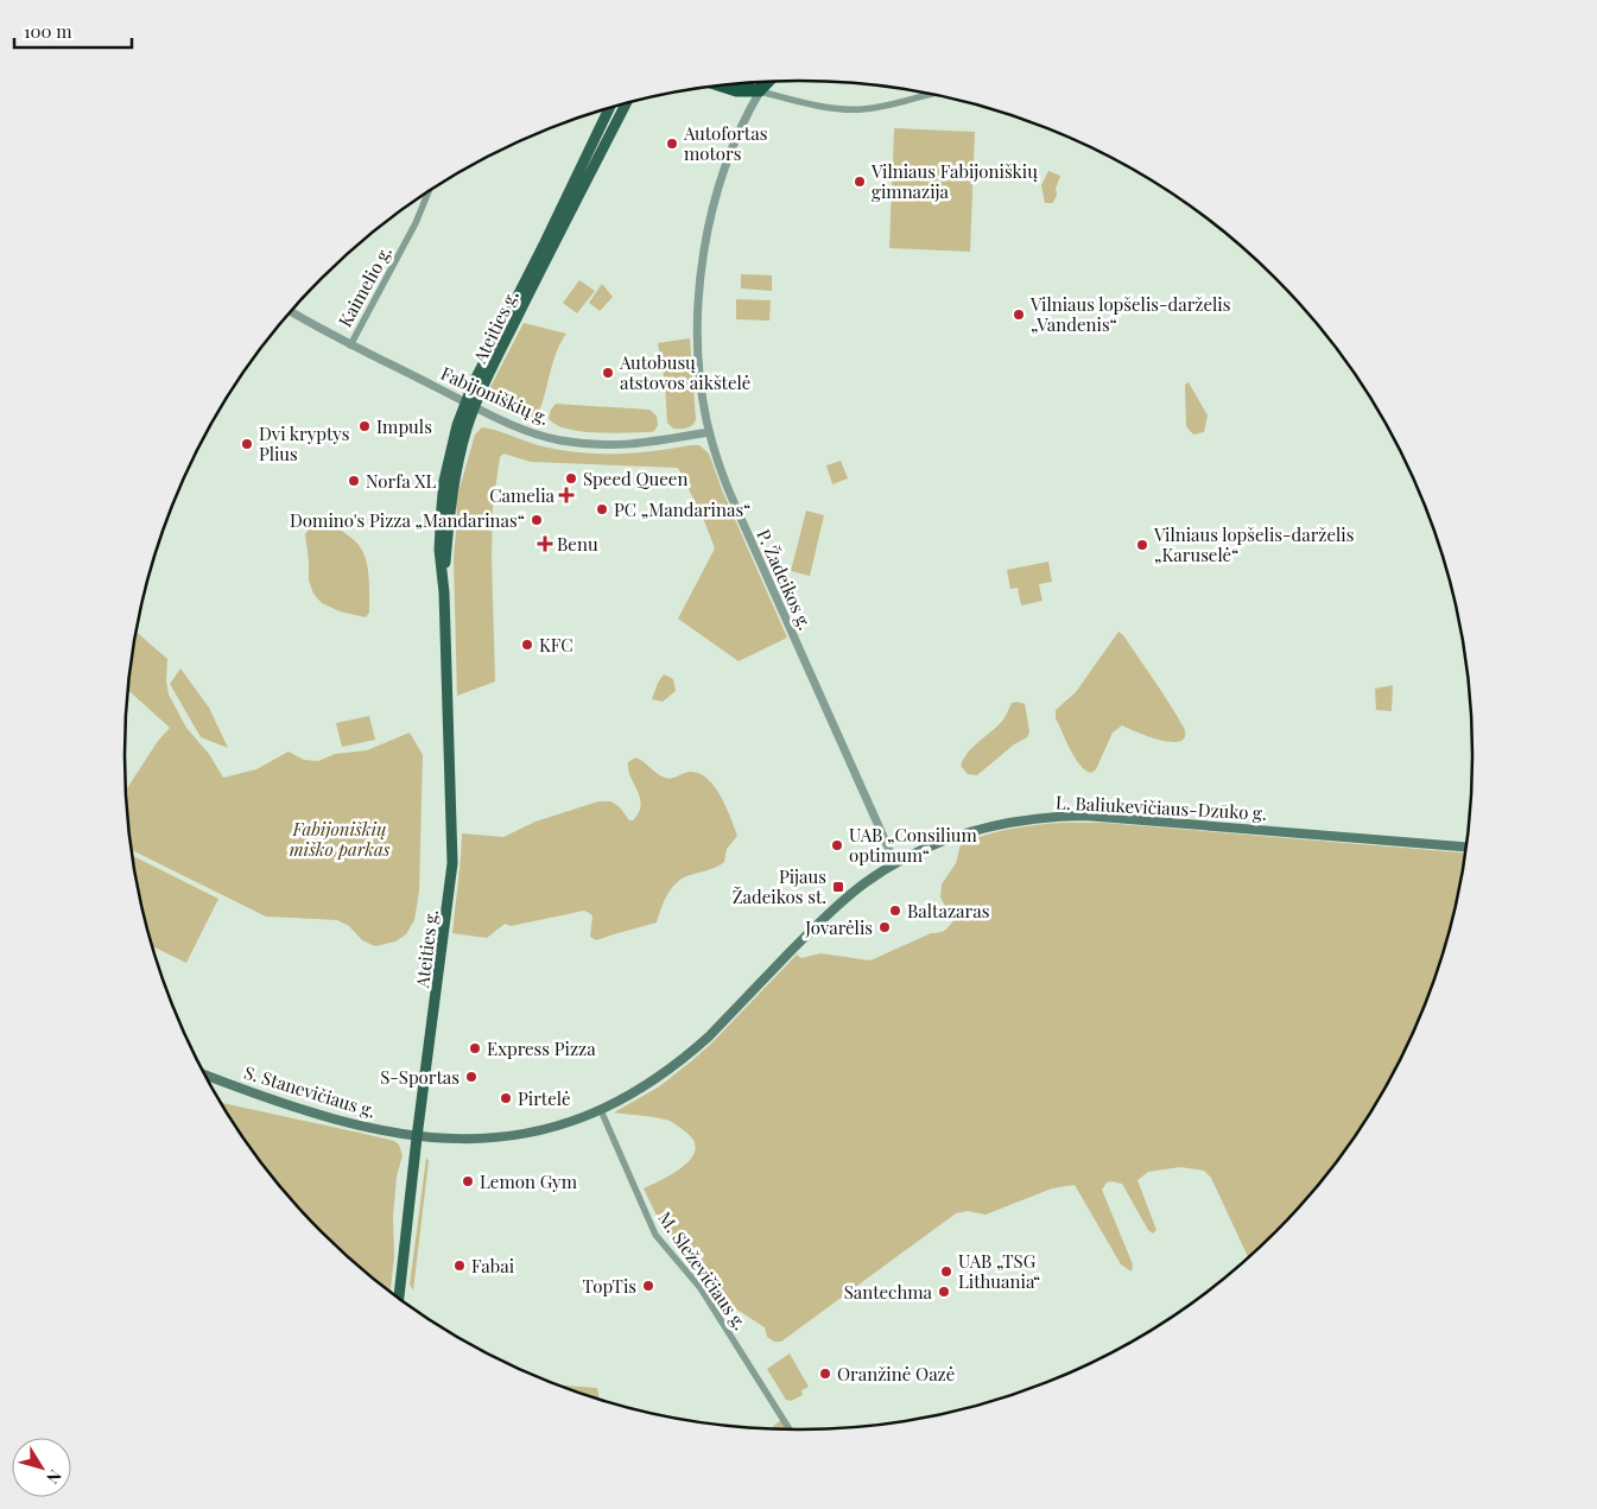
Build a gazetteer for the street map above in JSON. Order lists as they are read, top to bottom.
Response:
{
  "streets": {
    "main road": ["Ateities g.", "L. Baliukevičiaus-Dzūko g.", "S. Stanevičiaus g."],
    "street": [
      "Kaimelio g.",
      "Fabijoniškių g.",
      "P. Žadeikos g.",
      "M. Sleževičiaus g."
    ]
  },
  "crossings": [
    ["Kaimelio g.", "Fabijoniškių g."],
    ["Ateities g.", "Fabijoniškių g."],
    ["Ateities g.", "L. Baliukevičiaus-Dzūko g."],
    ["Ateities g.", "S. Stanevičiaus g."],
    ["Fabijoniškių g.", "P. Žadeikos g."],
    ["P. Žadeikos g.", "L. Baliukevičiaus-Dzūko g."],
    ["L. Baliukevičiaus-Dzūko g.", "S. Stanevičiaus g."],
    ["L. Baliukevičiaus-Dzūko g.", "M. Sleževičiaus g."]
  ],
  "parks": ["Fabijoniškių miško parkas"],
  "places": {
    "other": [
      "Autofortas motors",
      "Vilniaus Fabijoniškių gimnazija",
      "Vilniaus lopšelis-darželis „Vandenis“",
      "Autobusų atstovos aikštelė",
      "Impuls",
      "Dvi kryptys Plius",
      "Speed Queen",
      "Norfa XL",
      "PC „Mandarinas“",
      "Domino's Pizza „Mandarinas“",
      "Vilniaus lopšelis-darželis „Karuselė“",
      "KFC",
      "UAB „Consilium optimum“",
      "Baltazaras",
      "Jovarėlis",
      "Express Pizza",
      "S-Sportas",
      "Pirtelė",
      "Lemon Gym",
      "Fabai",
      "UAB „TSG Lithuania“",
      "TopTis",
      "Santechma",
      "Oranžinė Oazė"
    ],
    "health": ["Camelia", "Benu"],
    "transit": ["Pijaus Žadeikos st."]
  },
  "scale_bar": "100 m",
  "north": "bottom right"
}
